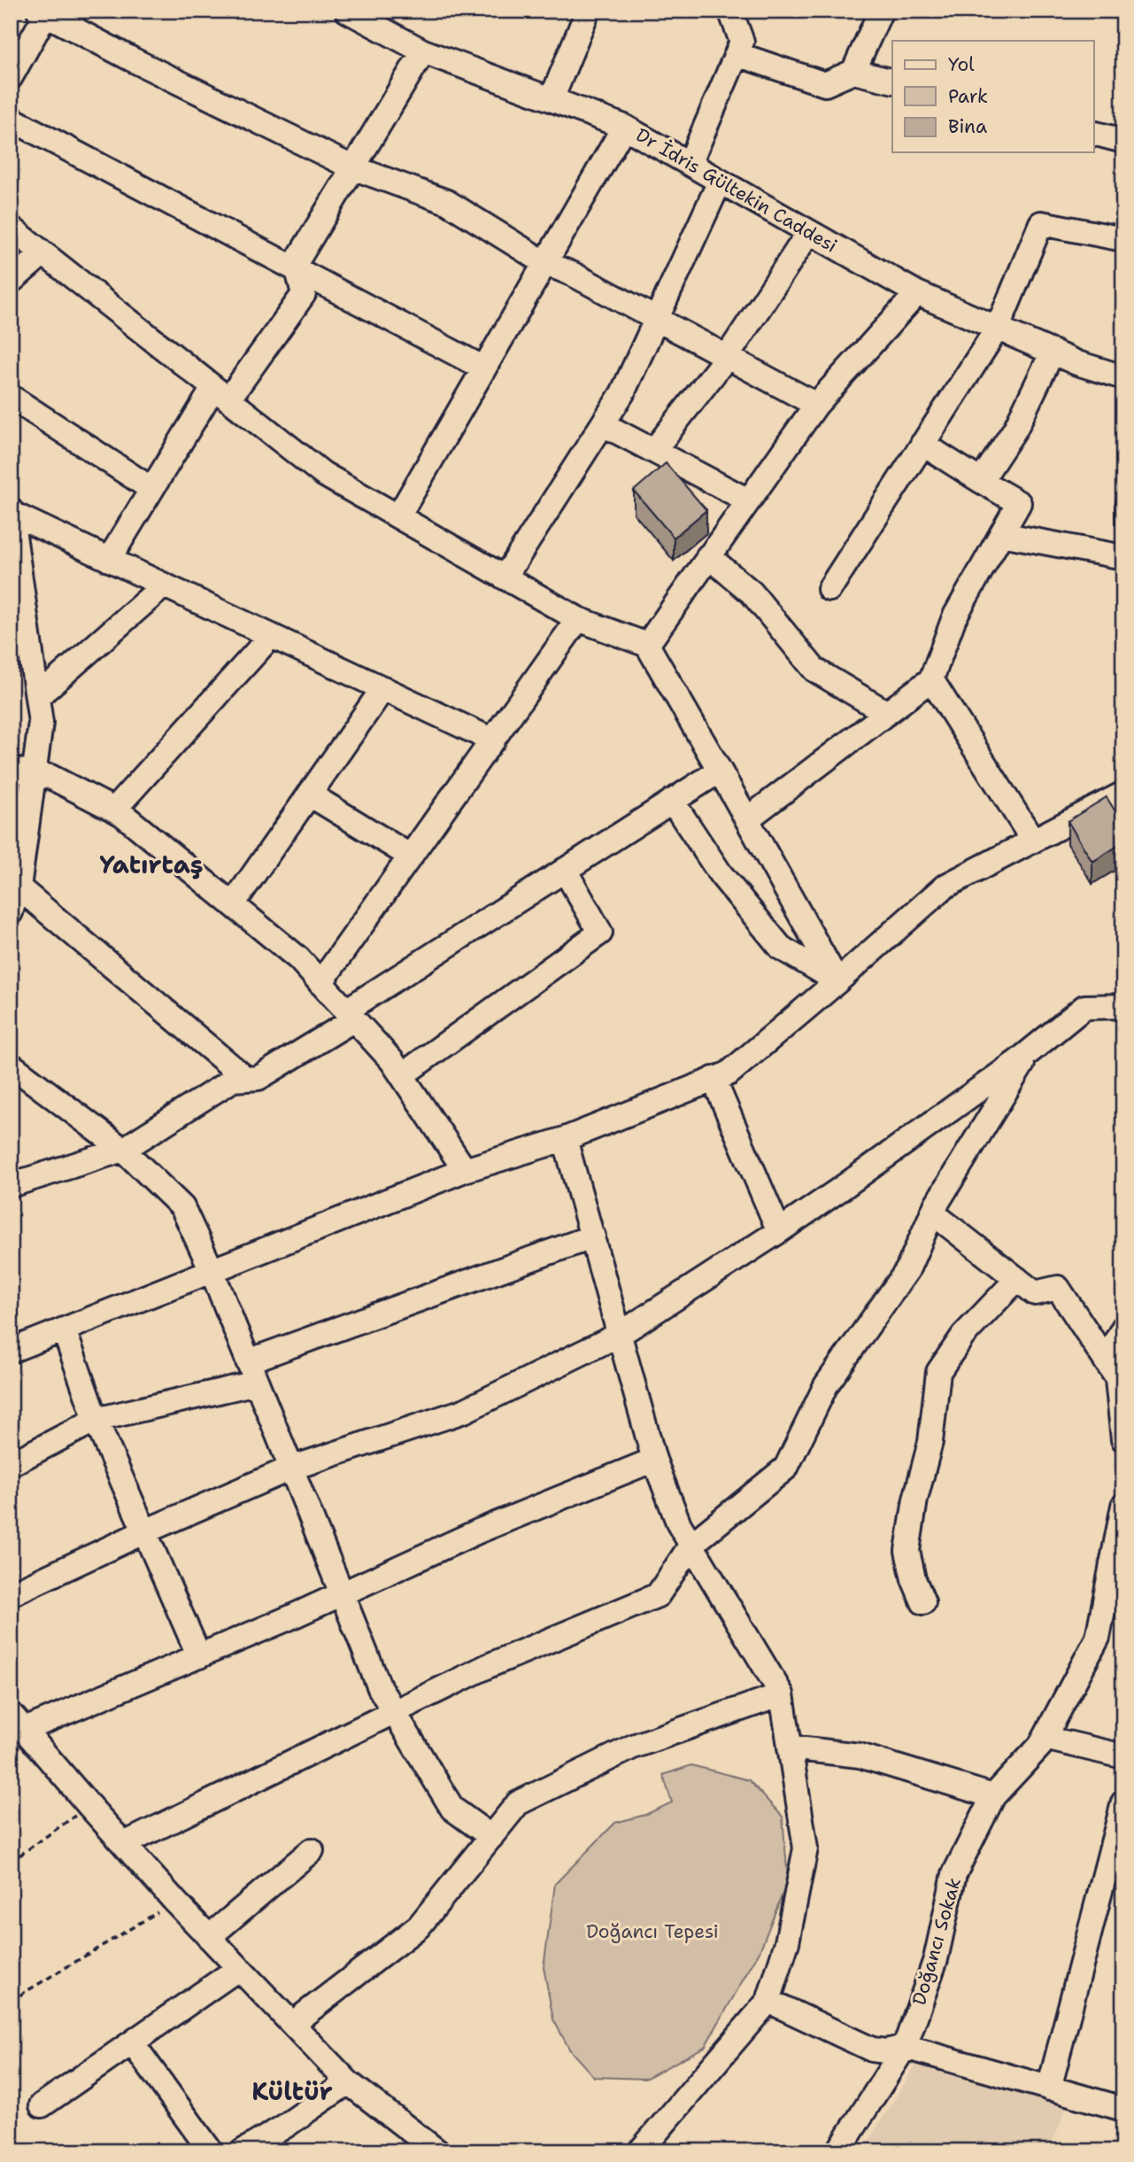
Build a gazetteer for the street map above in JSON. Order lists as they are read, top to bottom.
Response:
{
  "streets": {
    "street": ["Dr İdris Gültekin Caddesi", "Doğancı Sokak"]
  },
  "districts": ["Yatırtaş", "Kültür"],
  "parks": ["Doğancı Tepesi"],
  "legend": ["Yol", "Park", "Bina"]
}
